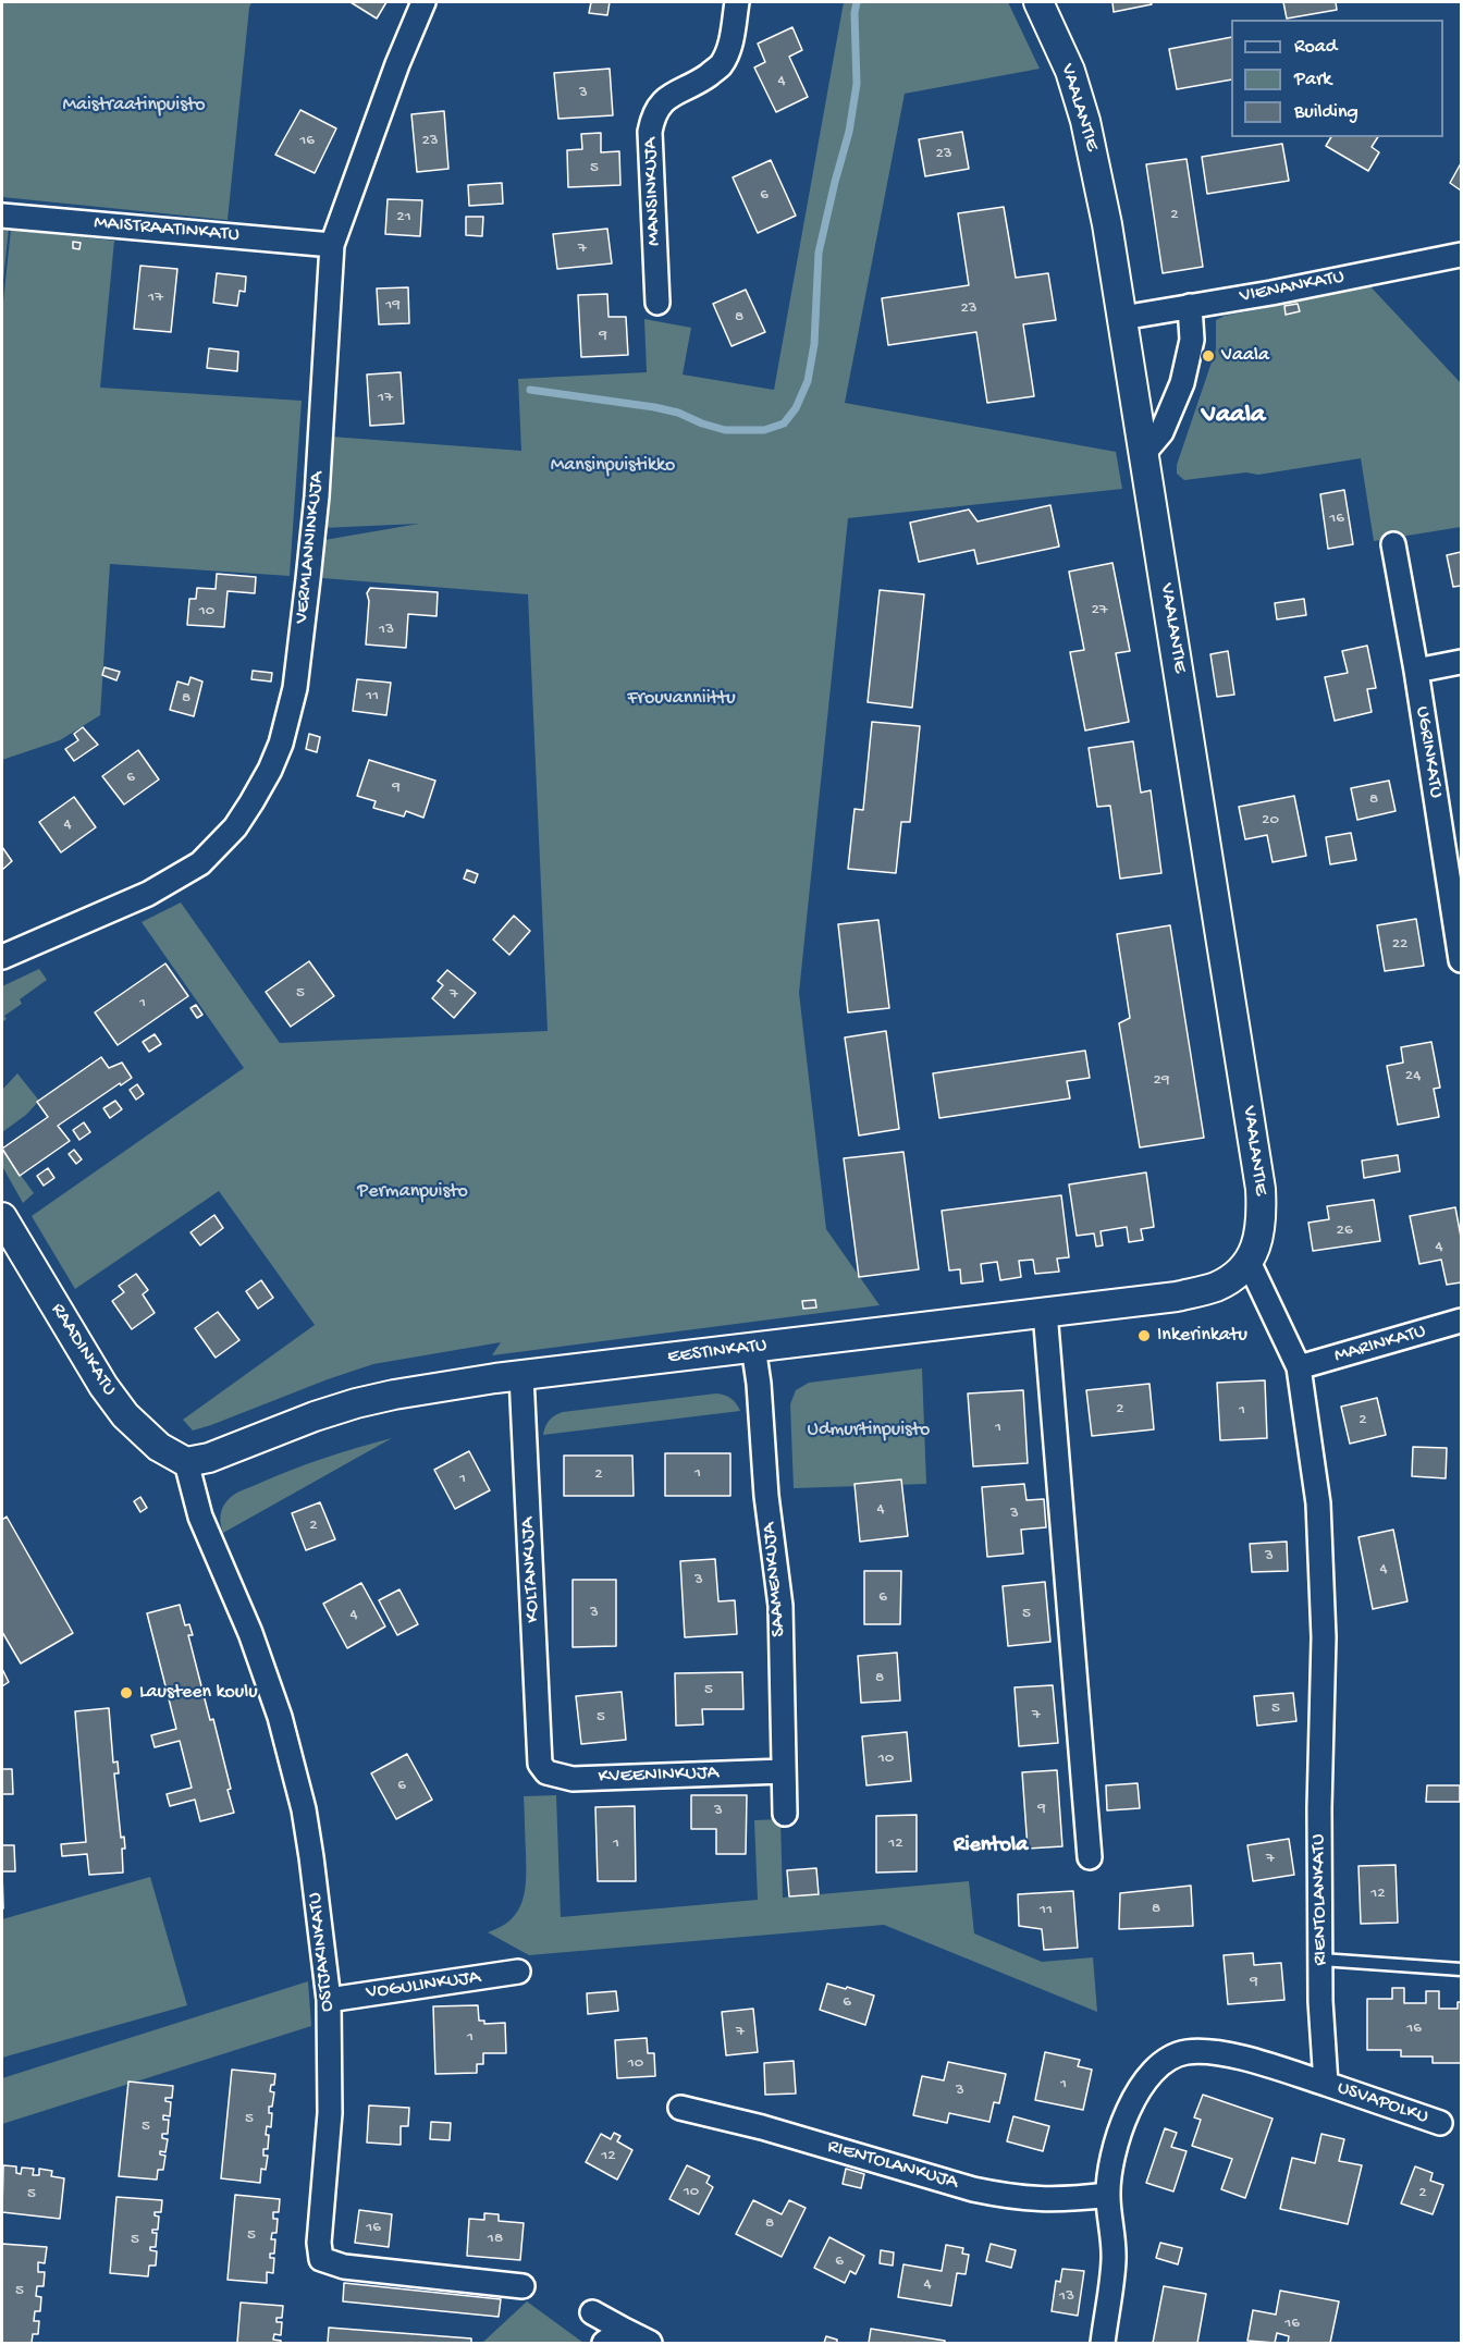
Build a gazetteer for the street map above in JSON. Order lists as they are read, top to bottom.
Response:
{
  "streets": {
    "street": [
      "VAALANTIE",
      "MANSINKUJA",
      "MAISTRAATINKATU",
      "VIENANKATU",
      "VERMLANNINKUJA",
      "UGRINKATU",
      "MARINKATU",
      "RAADINKATU",
      "EESTINKATU",
      "KOLTANKUJA",
      "SAAMENKUJA",
      "KVEENINKUJA",
      "RIENTOLANKATU",
      "OSTJAKINKATU",
      "VOGULINKUJA",
      "USVAPOLKU",
      "RIENTOLANKUJA"
    ]
  },
  "crossings": [
    ["VAALANTIE", "VIENANKATU"],
    ["VAALANTIE", "EESTINKATU"],
    ["VAALANTIE", "RIENTOLANKATU"],
    ["MAISTRAATINKATU", "VERMLANNINKUJA"],
    ["MARINKATU", "RIENTOLANKATU"],
    ["RAADINKATU", "EESTINKATU"],
    ["RAADINKATU", "OSTJAKINKATU"],
    ["EESTINKATU", "KOLTANKUJA"],
    ["EESTINKATU", "SAAMENKUJA"],
    ["EESTINKATU", "RIENTOLANKATU"],
    ["EESTINKATU", "OSTJAKINKATU"],
    ["KOLTANKUJA", "KVEENINKUJA"],
    ["SAAMENKUJA", "KVEENINKUJA"],
    ["RIENTOLANKATU", "USVAPOLKU"],
    ["OSTJAKINKATU", "VOGULINKUJA"]
  ],
  "districts": ["Vaala", "Rientola"],
  "parks": [
    "Maistraatinpuisto",
    "Mansinpuistikko",
    "Frouvanniittu",
    "Permanpuisto",
    "Udmurtinpuisto"
  ],
  "places": ["Vaala", "Inkerinkatu", "Lausteen koulu"],
  "house_numbers": [
    "4",
    "3",
    "16",
    "23",
    "23",
    "5",
    "6",
    "2",
    "21",
    "7",
    "17",
    "19",
    "23",
    "8",
    "9",
    "17",
    "16",
    "27",
    "10",
    "13",
    "11",
    "8",
    "6",
    "9",
    "8",
    "20",
    "4",
    "22",
    "5",
    "7",
    "1",
    "24",
    "29",
    "26",
    "4",
    "2",
    "1",
    "2",
    "1",
    "1",
    "2",
    "1",
    "4",
    "3",
    "2",
    "3",
    "4",
    "3",
    "6",
    "3",
    "5",
    "4",
    "8",
    "5",
    "5",
    "7",
    "5",
    "10",
    "6",
    "9",
    "3",
    "1",
    "12",
    "7",
    "12",
    "8",
    "11",
    "9",
    "6",
    "16",
    "7",
    "1",
    "10",
    "1",
    "3",
    "5",
    "5",
    "12",
    "10",
    "2",
    "5",
    "8",
    "16",
    "5",
    "18",
    "5",
    "6",
    "4",
    "5",
    "13",
    "16"
  ],
  "legend": ["Road", "Park", "Building"]
}
